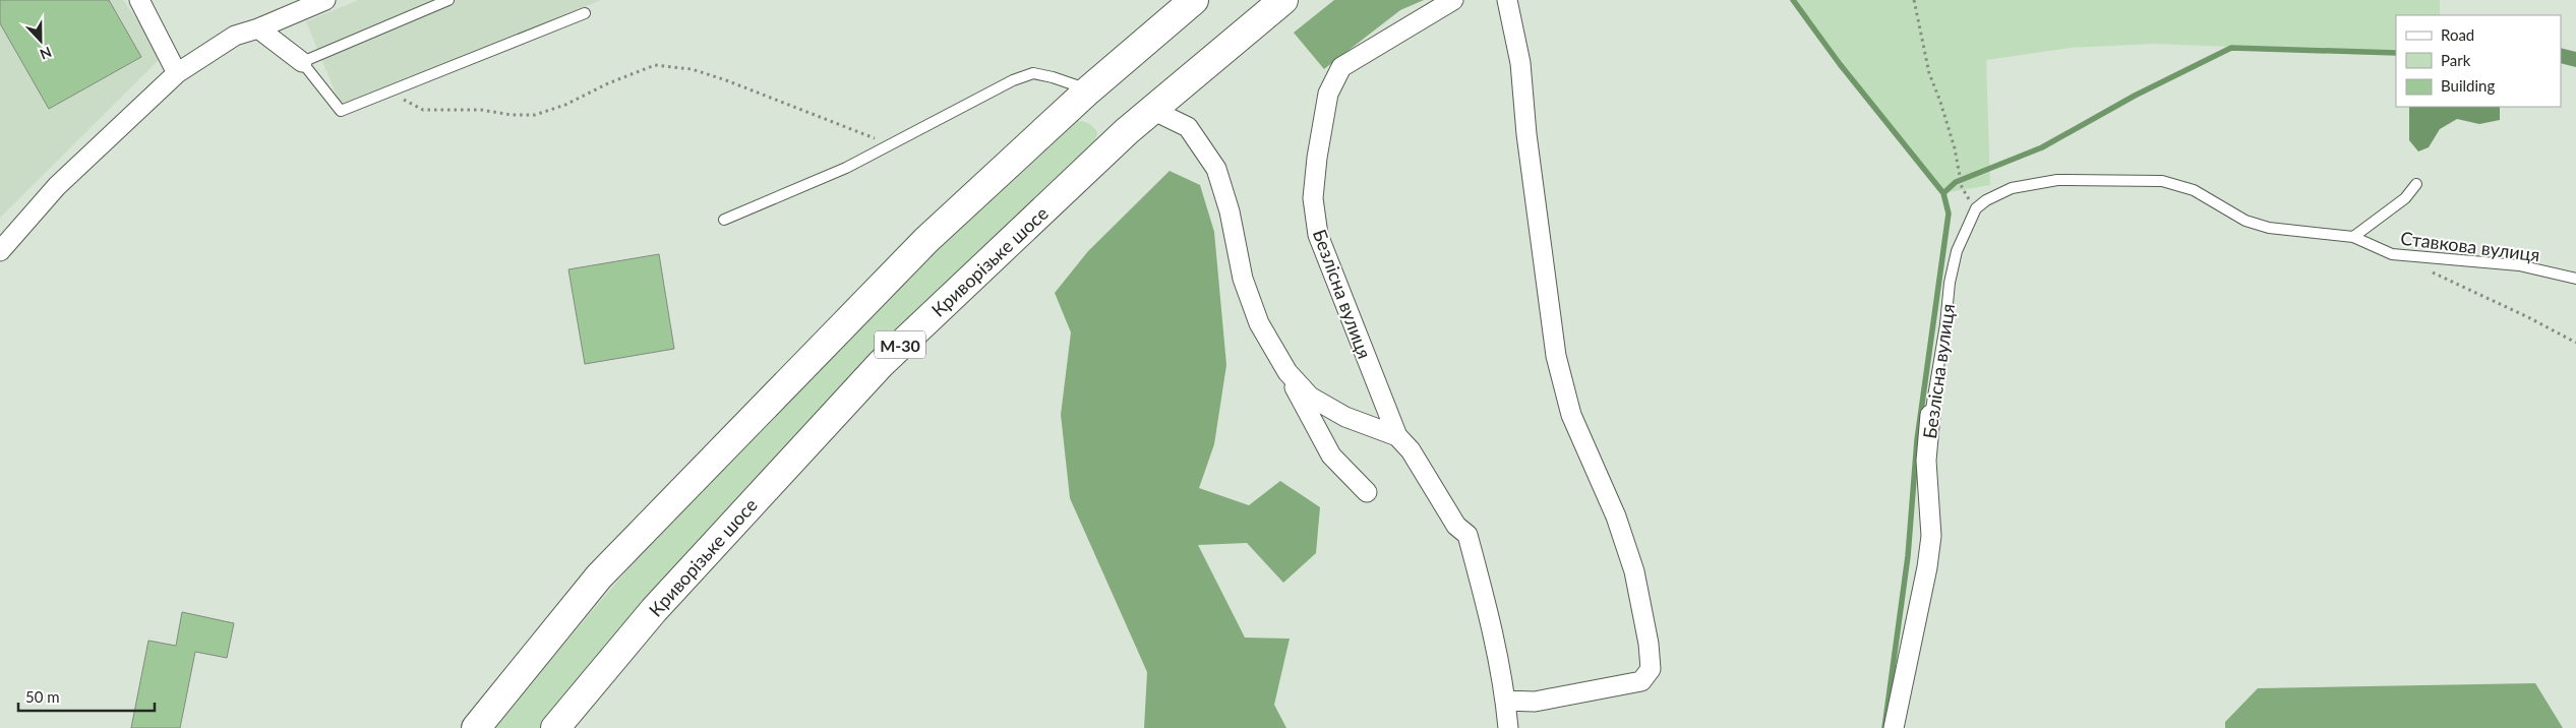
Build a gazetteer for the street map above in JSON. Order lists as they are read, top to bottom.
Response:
{
  "streets": {
    "highway": ["Криворізьке шосе", "М-30"],
    "street": ["Безлісна вулиця"],
    "lane": ["Ставкова вулиця"]
  },
  "crossings": [
    ["Ставкова вулиця", "Безлісна вулиця"],
    ["Криворізьке шосе", "Безлісна вулиця"]
  ],
  "legend": ["Road", "Park", "Building"],
  "scale_bar": "50 m",
  "north": "bottom"
}
